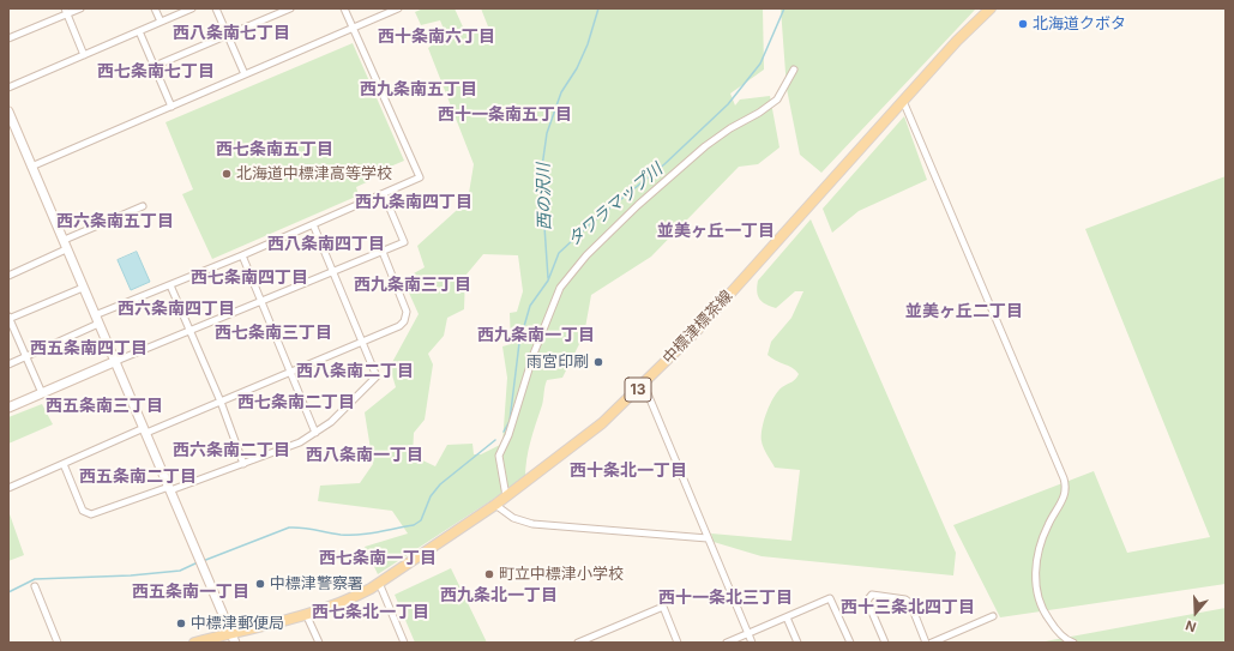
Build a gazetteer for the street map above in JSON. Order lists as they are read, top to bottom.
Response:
{
  "streets": {
    "main road": ["中標津標茶線", "13"]
  },
  "districts": [
    "西八条南七丁目",
    "西十条南六丁目",
    "西七条南七丁目",
    "西九条南五丁目",
    "西十一条南五丁目",
    "西七条南五丁目",
    "西九条南四丁目",
    "西六条南五丁目",
    "並美ヶ丘一丁目",
    "西八条南四丁目",
    "西七条南四丁目",
    "西九条南三丁目",
    "西六条南四丁目",
    "並美ヶ丘二丁目",
    "西七条南三丁目",
    "西九条南一丁目",
    "西五条南四丁目",
    "西八条南二丁目",
    "西七条南二丁目",
    "西五条南三丁目",
    "西六条南二丁目",
    "西八条南一丁目",
    "西十条北一丁目",
    "西五条南二丁目",
    "西七条南一丁目",
    "西五条南一丁目",
    "西九条北一丁目",
    "西十一条北三丁目",
    "西十三条北四丁目",
    "西七条北一丁目"
  ],
  "water": ["西の沢川", "タワラマップ川"],
  "places": [
    "北海道クボタ",
    "北海道中標津高等学校",
    "雨宮印刷",
    "町立中標津小学校",
    "中標津警察署",
    "中標津郵便局"
  ],
  "north": "bottom"
}
